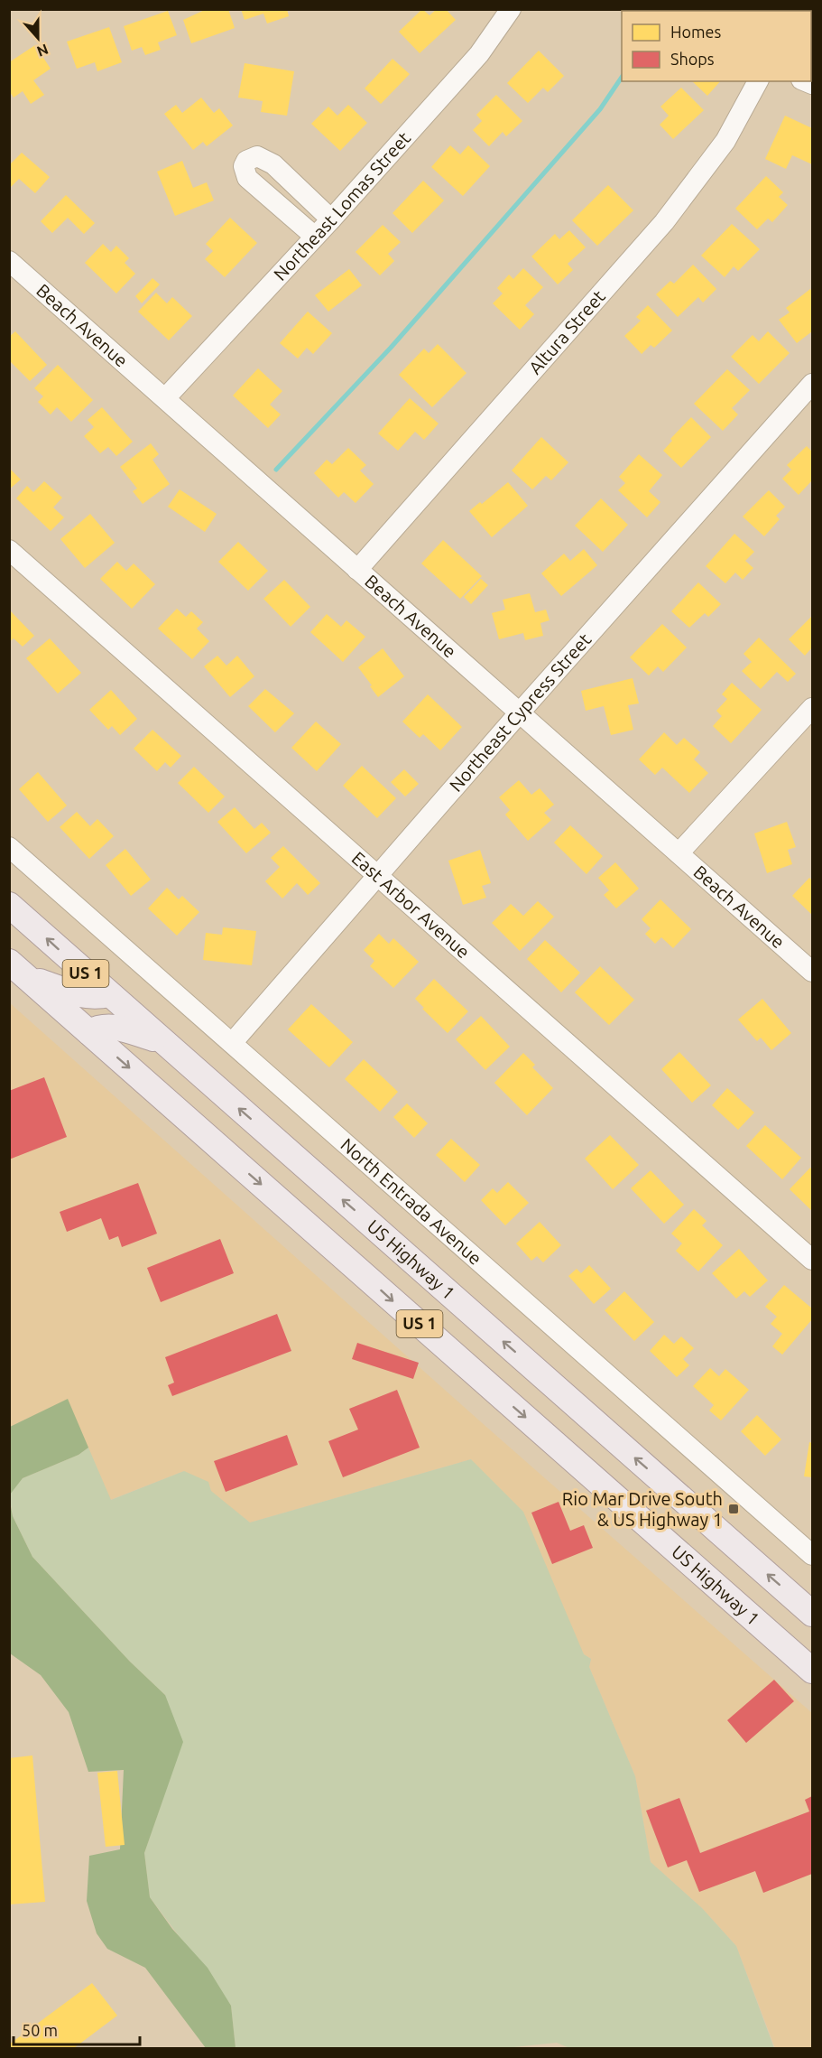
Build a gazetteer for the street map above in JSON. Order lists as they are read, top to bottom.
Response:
{
  "streets": {
    "main road": ["US 1", "US Highway 1"],
    "street": [
      "Northeast Lomas Street",
      "Beach Avenue",
      "Altura Street",
      "Northeast Cypress Street",
      "East Arbor Avenue",
      "North Entrada Avenue"
    ]
  },
  "crossings": [
    ["Northeast Lomas Street", "Beach Avenue"],
    ["Beach Avenue", "Altura Street"],
    ["Beach Avenue", "Northeast Cypress Street"],
    ["Northeast Cypress Street", "East Arbor Avenue"],
    ["Northeast Cypress Street", "North Entrada Avenue"]
  ],
  "places": {
    "transit": ["Rio Mar Drive South & US Highway 1"]
  },
  "legend": ["Homes", "Shops"],
  "scale_bar": "50 m",
  "north": "bottom"
}
